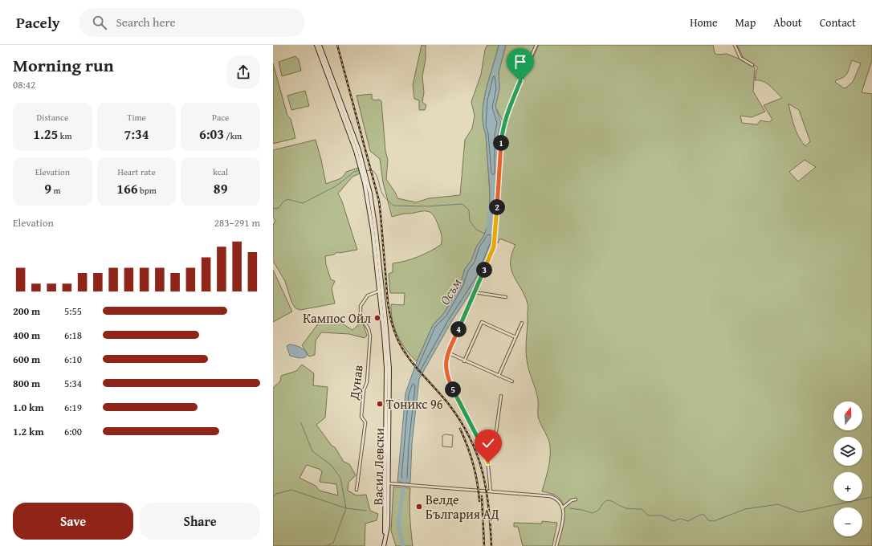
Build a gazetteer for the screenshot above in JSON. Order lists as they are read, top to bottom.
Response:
{
  "streets": {
    "main road": ["Васил Левски"],
    "street": ["Дунав"]
  },
  "crossings": [
    ["Дунав", "Васил Левски"]
  ],
  "water": ["Осъм"],
  "places": ["Кампос Ойл", "Тоникс 96", "Велде България АД"],
  "north": "top",
  "page": {
    "header": "Pacely",
    "search": "Search here",
    "nav": [
      "Home",
      "Map",
      "About",
      "Contact"
    ],
    "heading": ["Morning run", "08:42"],
    "stats": [
      ["Distance", "1.25 km"],
      ["Time", "7:34"],
      ["Pace", "6:03 /km"],
      ["Elevation", "9 m"],
      ["Heart rate", "166 bpm"],
      ["kcal", "89"]
    ],
    "pins": [
      "1",
      "2",
      "3",
      "4",
      "5"
    ],
    "chart": ["Elevation", "283–291 m"],
    "list": [
      {
        "name": "200 m",
        "note": "5:55"
      },
      {
        "name": "400 m",
        "note": "6:18"
      },
      {
        "name": "600 m",
        "note": "6:10"
      },
      {
        "name": "800 m",
        "note": "5:34"
      },
      {
        "name": "1.0 km",
        "note": "6:19"
      },
      {
        "name": "1.2 km",
        "note": "6:00"
      }
    ],
    "map_buttons": ["+", "−"],
    "buttons": ["Save", "Share"]
  }
}
